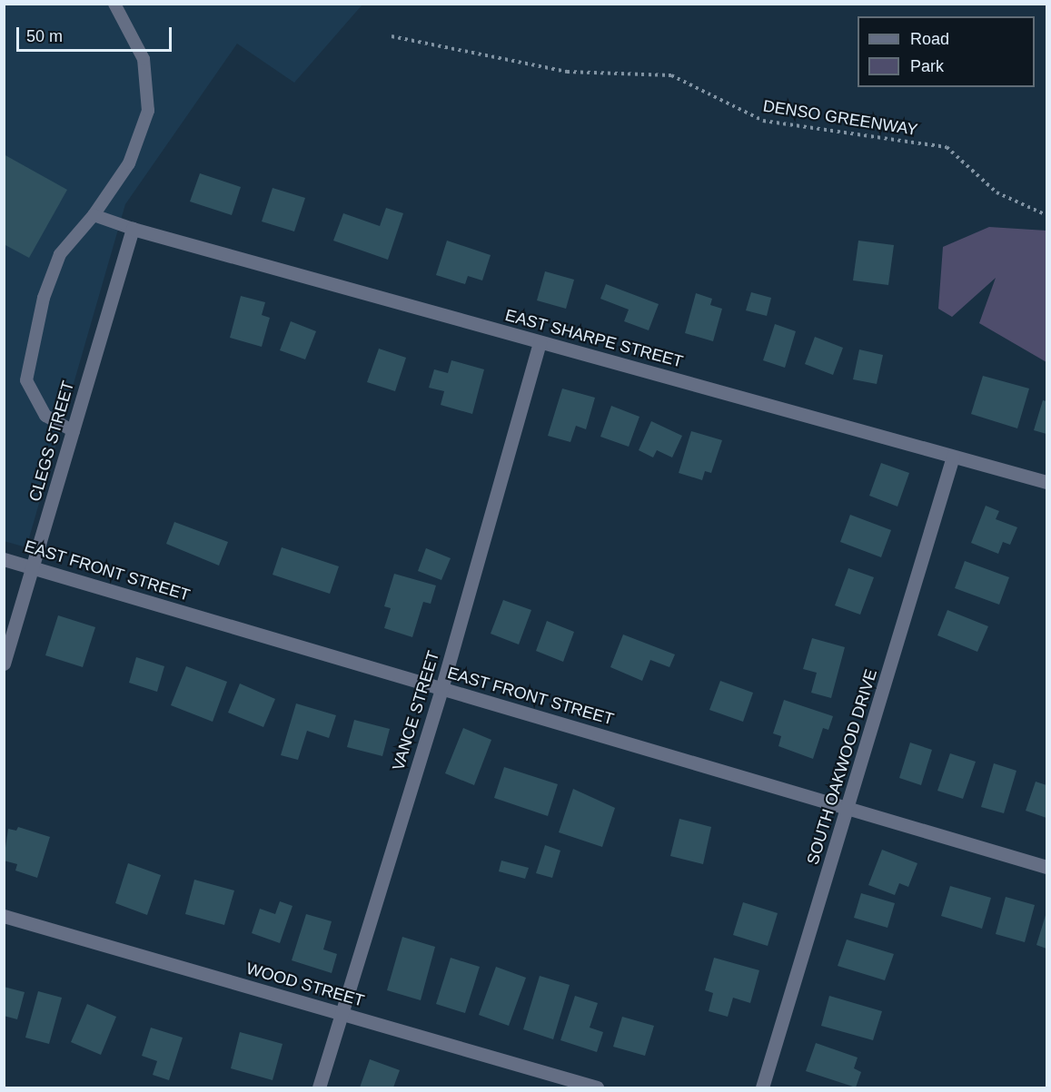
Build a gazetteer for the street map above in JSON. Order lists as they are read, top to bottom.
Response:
{
  "streets": {
    "street": [
      "EAST SHARPE STREET",
      "CLEGS STREET",
      "EAST FRONT STREET",
      "VANCE STREET",
      "SOUTH OAKWOOD DRIVE",
      "WOOD STREET"
    ],
    "path": ["DENSO GREENWAY"]
  },
  "crossings": [
    ["EAST SHARPE STREET", "CLEGS STREET"],
    ["EAST SHARPE STREET", "VANCE STREET"],
    ["EAST SHARPE STREET", "SOUTH OAKWOOD DRIVE"],
    ["CLEGS STREET", "EAST FRONT STREET"],
    ["EAST FRONT STREET", "VANCE STREET"],
    ["EAST FRONT STREET", "SOUTH OAKWOOD DRIVE"],
    ["VANCE STREET", "WOOD STREET"]
  ],
  "legend": ["Road", "Park"],
  "scale_bar": "50 m"
}
